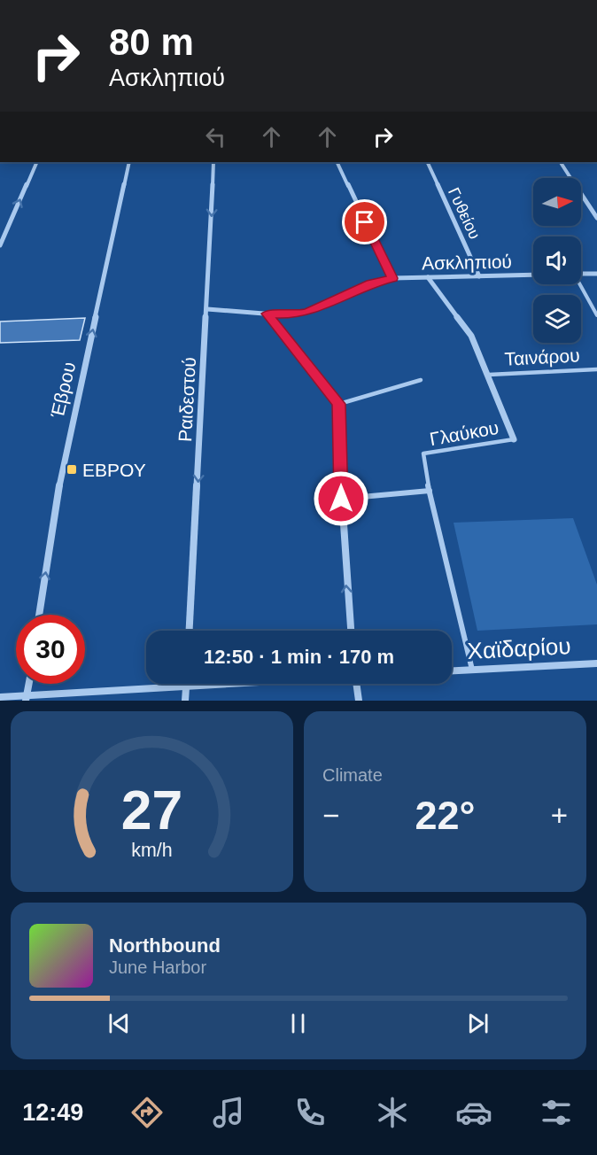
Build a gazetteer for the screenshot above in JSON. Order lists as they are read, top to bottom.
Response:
{
  "streets": {
    "street": [
      "Γυθείου",
      "Ασκληπιού",
      "Έβρου",
      "Ραιδεστού",
      "Γλαύκου",
      "Χαϊδαρίου"
    ],
    "lane": ["Ταινάρου"]
  },
  "crossings": [
    ["Γυθείου", "Ασκληπιού"],
    ["Ασκληπιού", "Ραιδεστού"],
    ["Ασκληπιού", "Γλαύκου"],
    ["Ταινάρου", "Γλαύκου"],
    ["Γλαύκου", "Χαϊδαρίου"]
  ],
  "one_way": ["Έβρου", "Ραιδεστού"],
  "places": {
    "transit": ["ΕΒΡΟΥ"]
  },
  "north": "right",
  "page": {
    "turn": ["80 m", "Ασκληπιού"],
    "limit": "30",
    "trip": "12:50 · 1 min · 170 m",
    "tile": "Climate",
    "heat": ["−", "22°", "+"],
    "song": ["Northbound", "June Harbor"],
    "tabs": "12:49",
    "gauge": ["27", "km/h"]
  }
}
